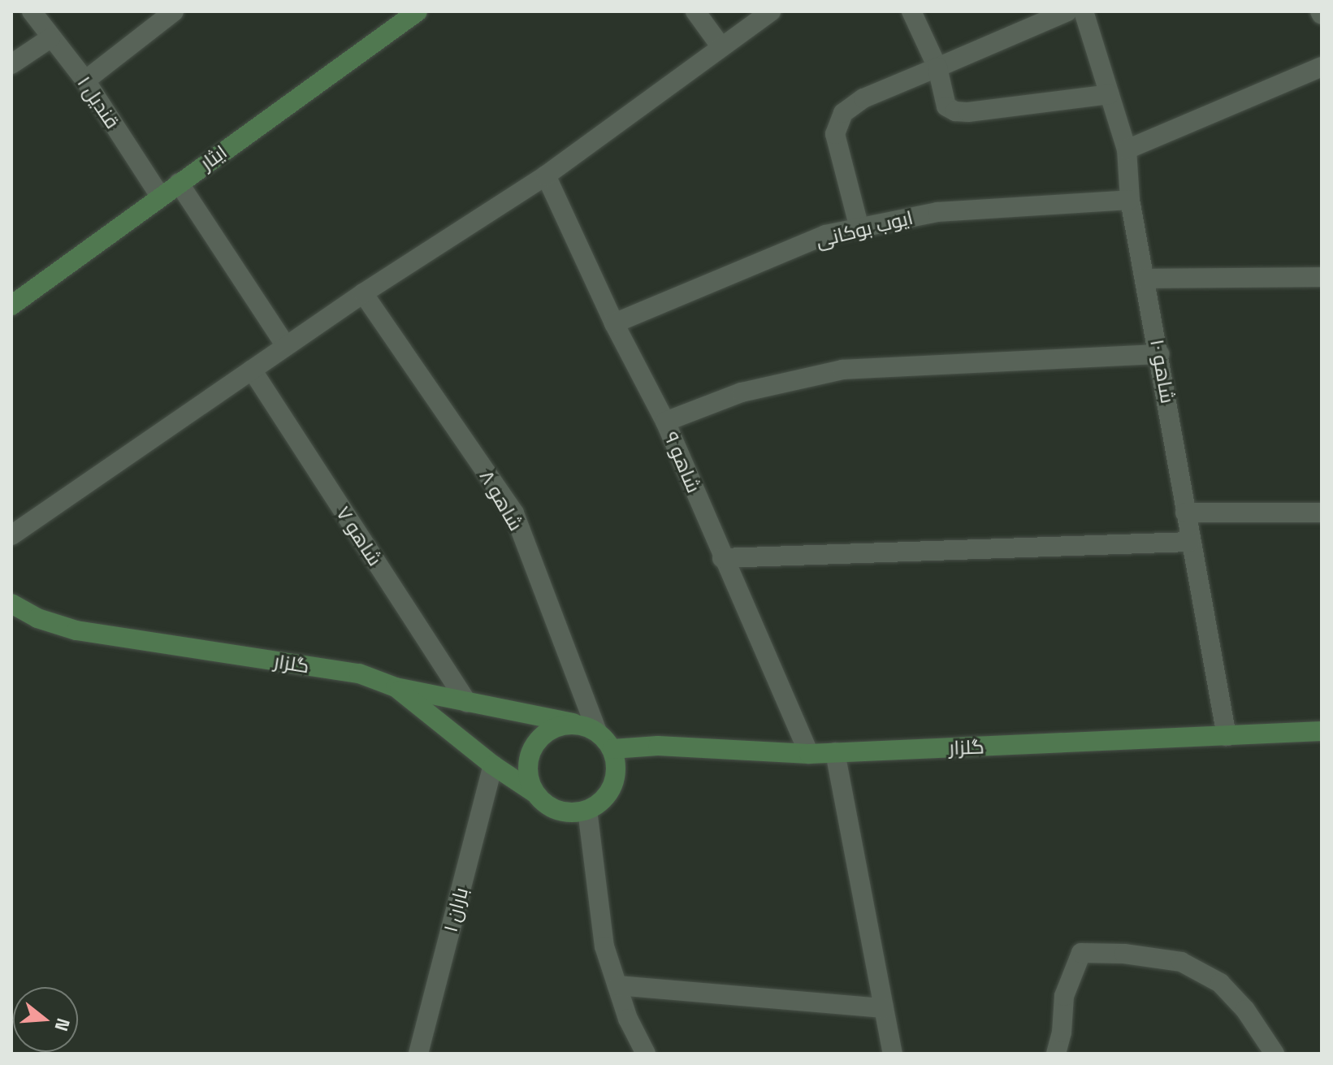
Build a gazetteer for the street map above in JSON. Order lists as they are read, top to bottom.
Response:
{
  "streets": {
    "street": [
      "قندیل ۱",
      "ایثار",
      "ایوب بوکانی",
      "شاهو ۱۰",
      "شاهو ۹",
      "شاهو ۸",
      "شاهو ۷",
      "گلزار",
      "باران ۱"
    ]
  },
  "crossings": [
    ["قندیل ۱", "ایثار"],
    ["ایوب بوکانی", "شاهو ۱۰"],
    ["ایوب بوکانی", "شاهو ۹"],
    ["شاهو ۱۰", "گلزار"],
    ["شاهو ۹", "گلزار"],
    ["شاهو ۸", "گلزار"],
    ["شاهو ۷", "گلزار"]
  ],
  "north": "right"
}
